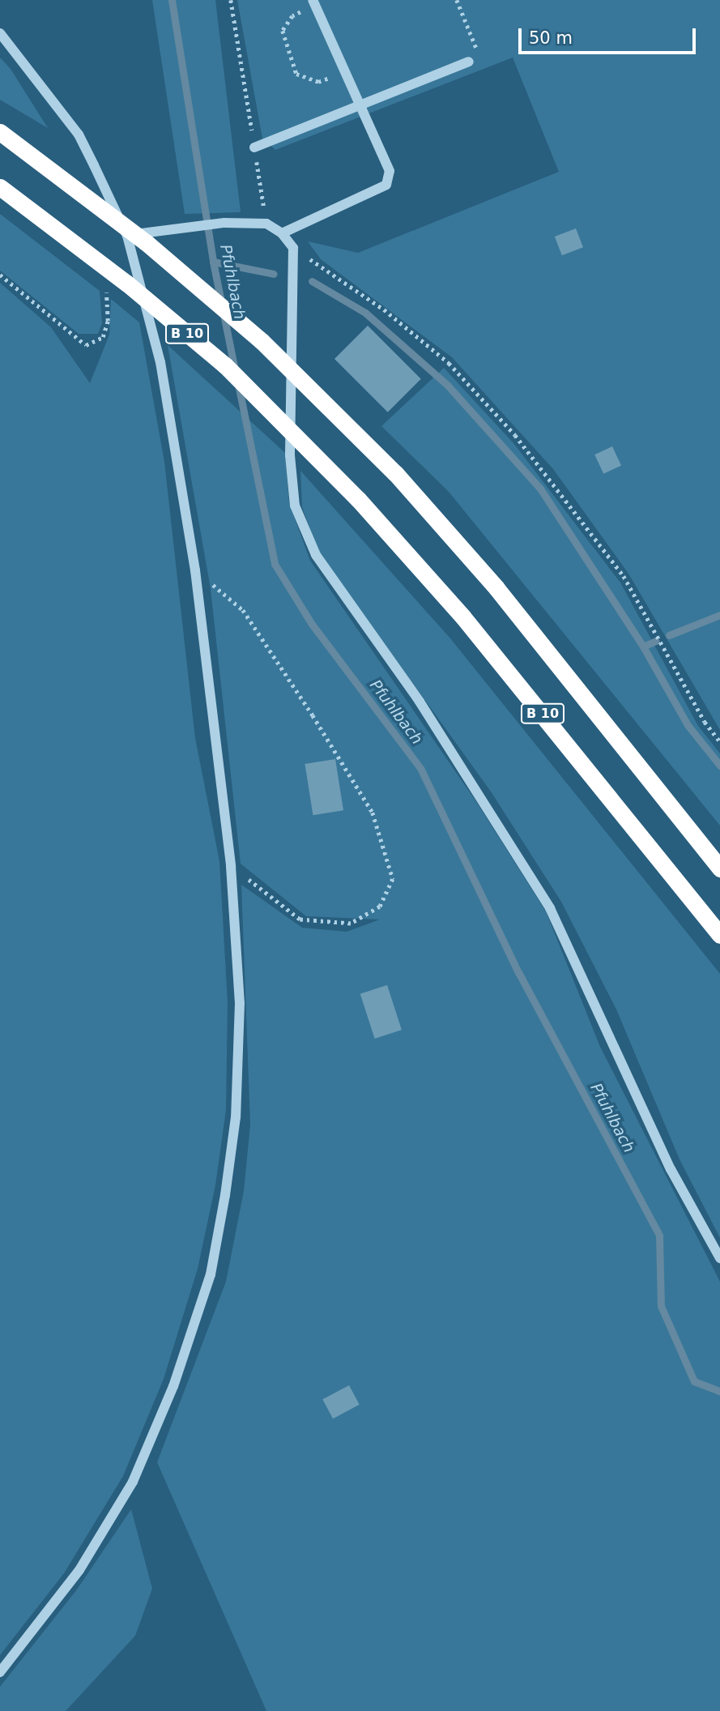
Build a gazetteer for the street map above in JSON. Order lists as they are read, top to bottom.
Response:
{
  "streets": {
    "highway": ["B 10"]
  },
  "water": ["Pfuhlbach"],
  "scale_bar": "50 m"
}
